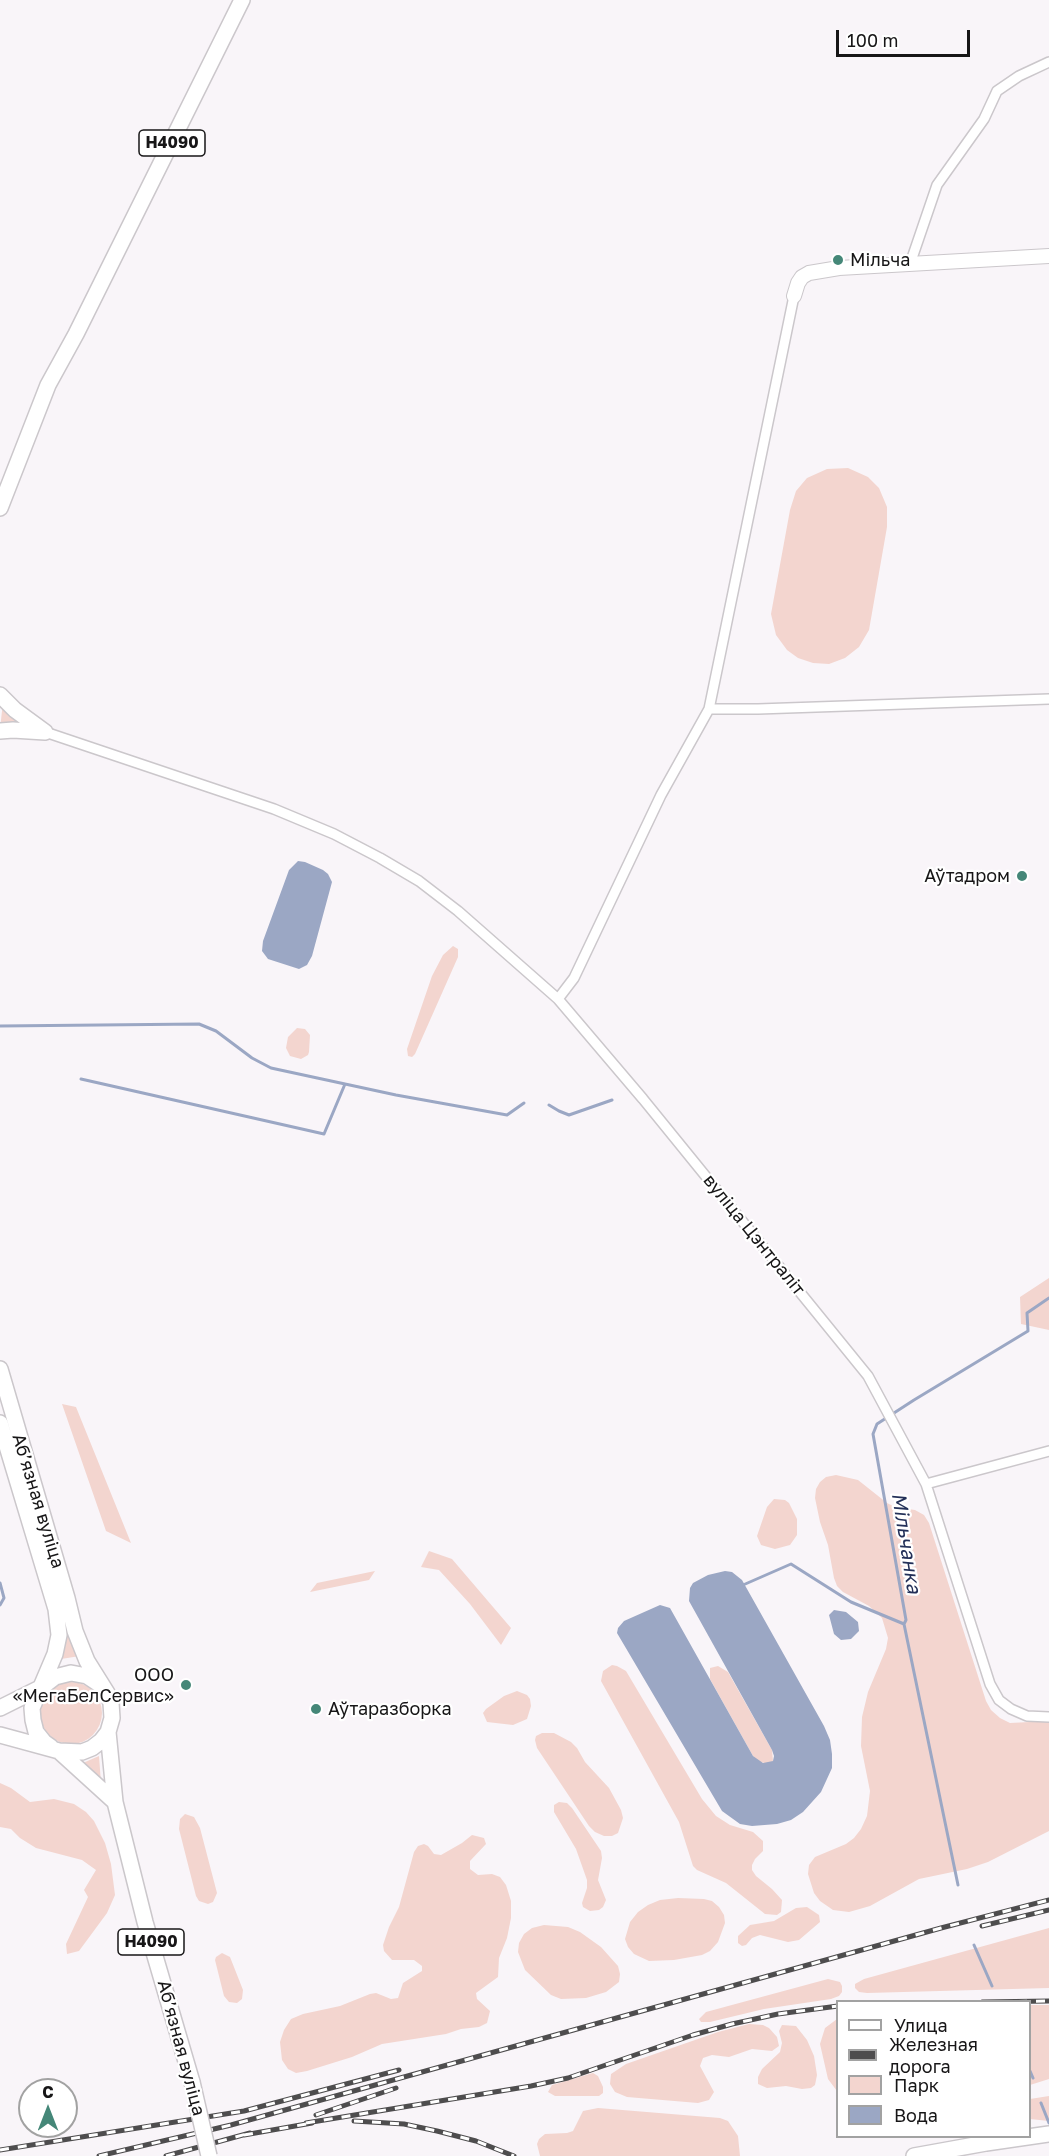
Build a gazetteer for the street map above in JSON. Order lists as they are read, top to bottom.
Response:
{
  "streets": {
    "main road": ["Н4090", "Абʼязная вуліца"],
    "street": ["вуліца Цэнтраліт"]
  },
  "crossings": [
    ["Н4090", "Абʼязная вуліца"]
  ],
  "water": ["Мільчанка"],
  "places": [
    "Мільча",
    "Аўтадром",
    "ООО «МегаБелСервис»",
    "Аўтаразборка"
  ],
  "legend": [
    "Улица",
    "Железная дорога",
    "Парк",
    "Вода"
  ],
  "scale_bar": "100 m",
  "north": "top"
}
